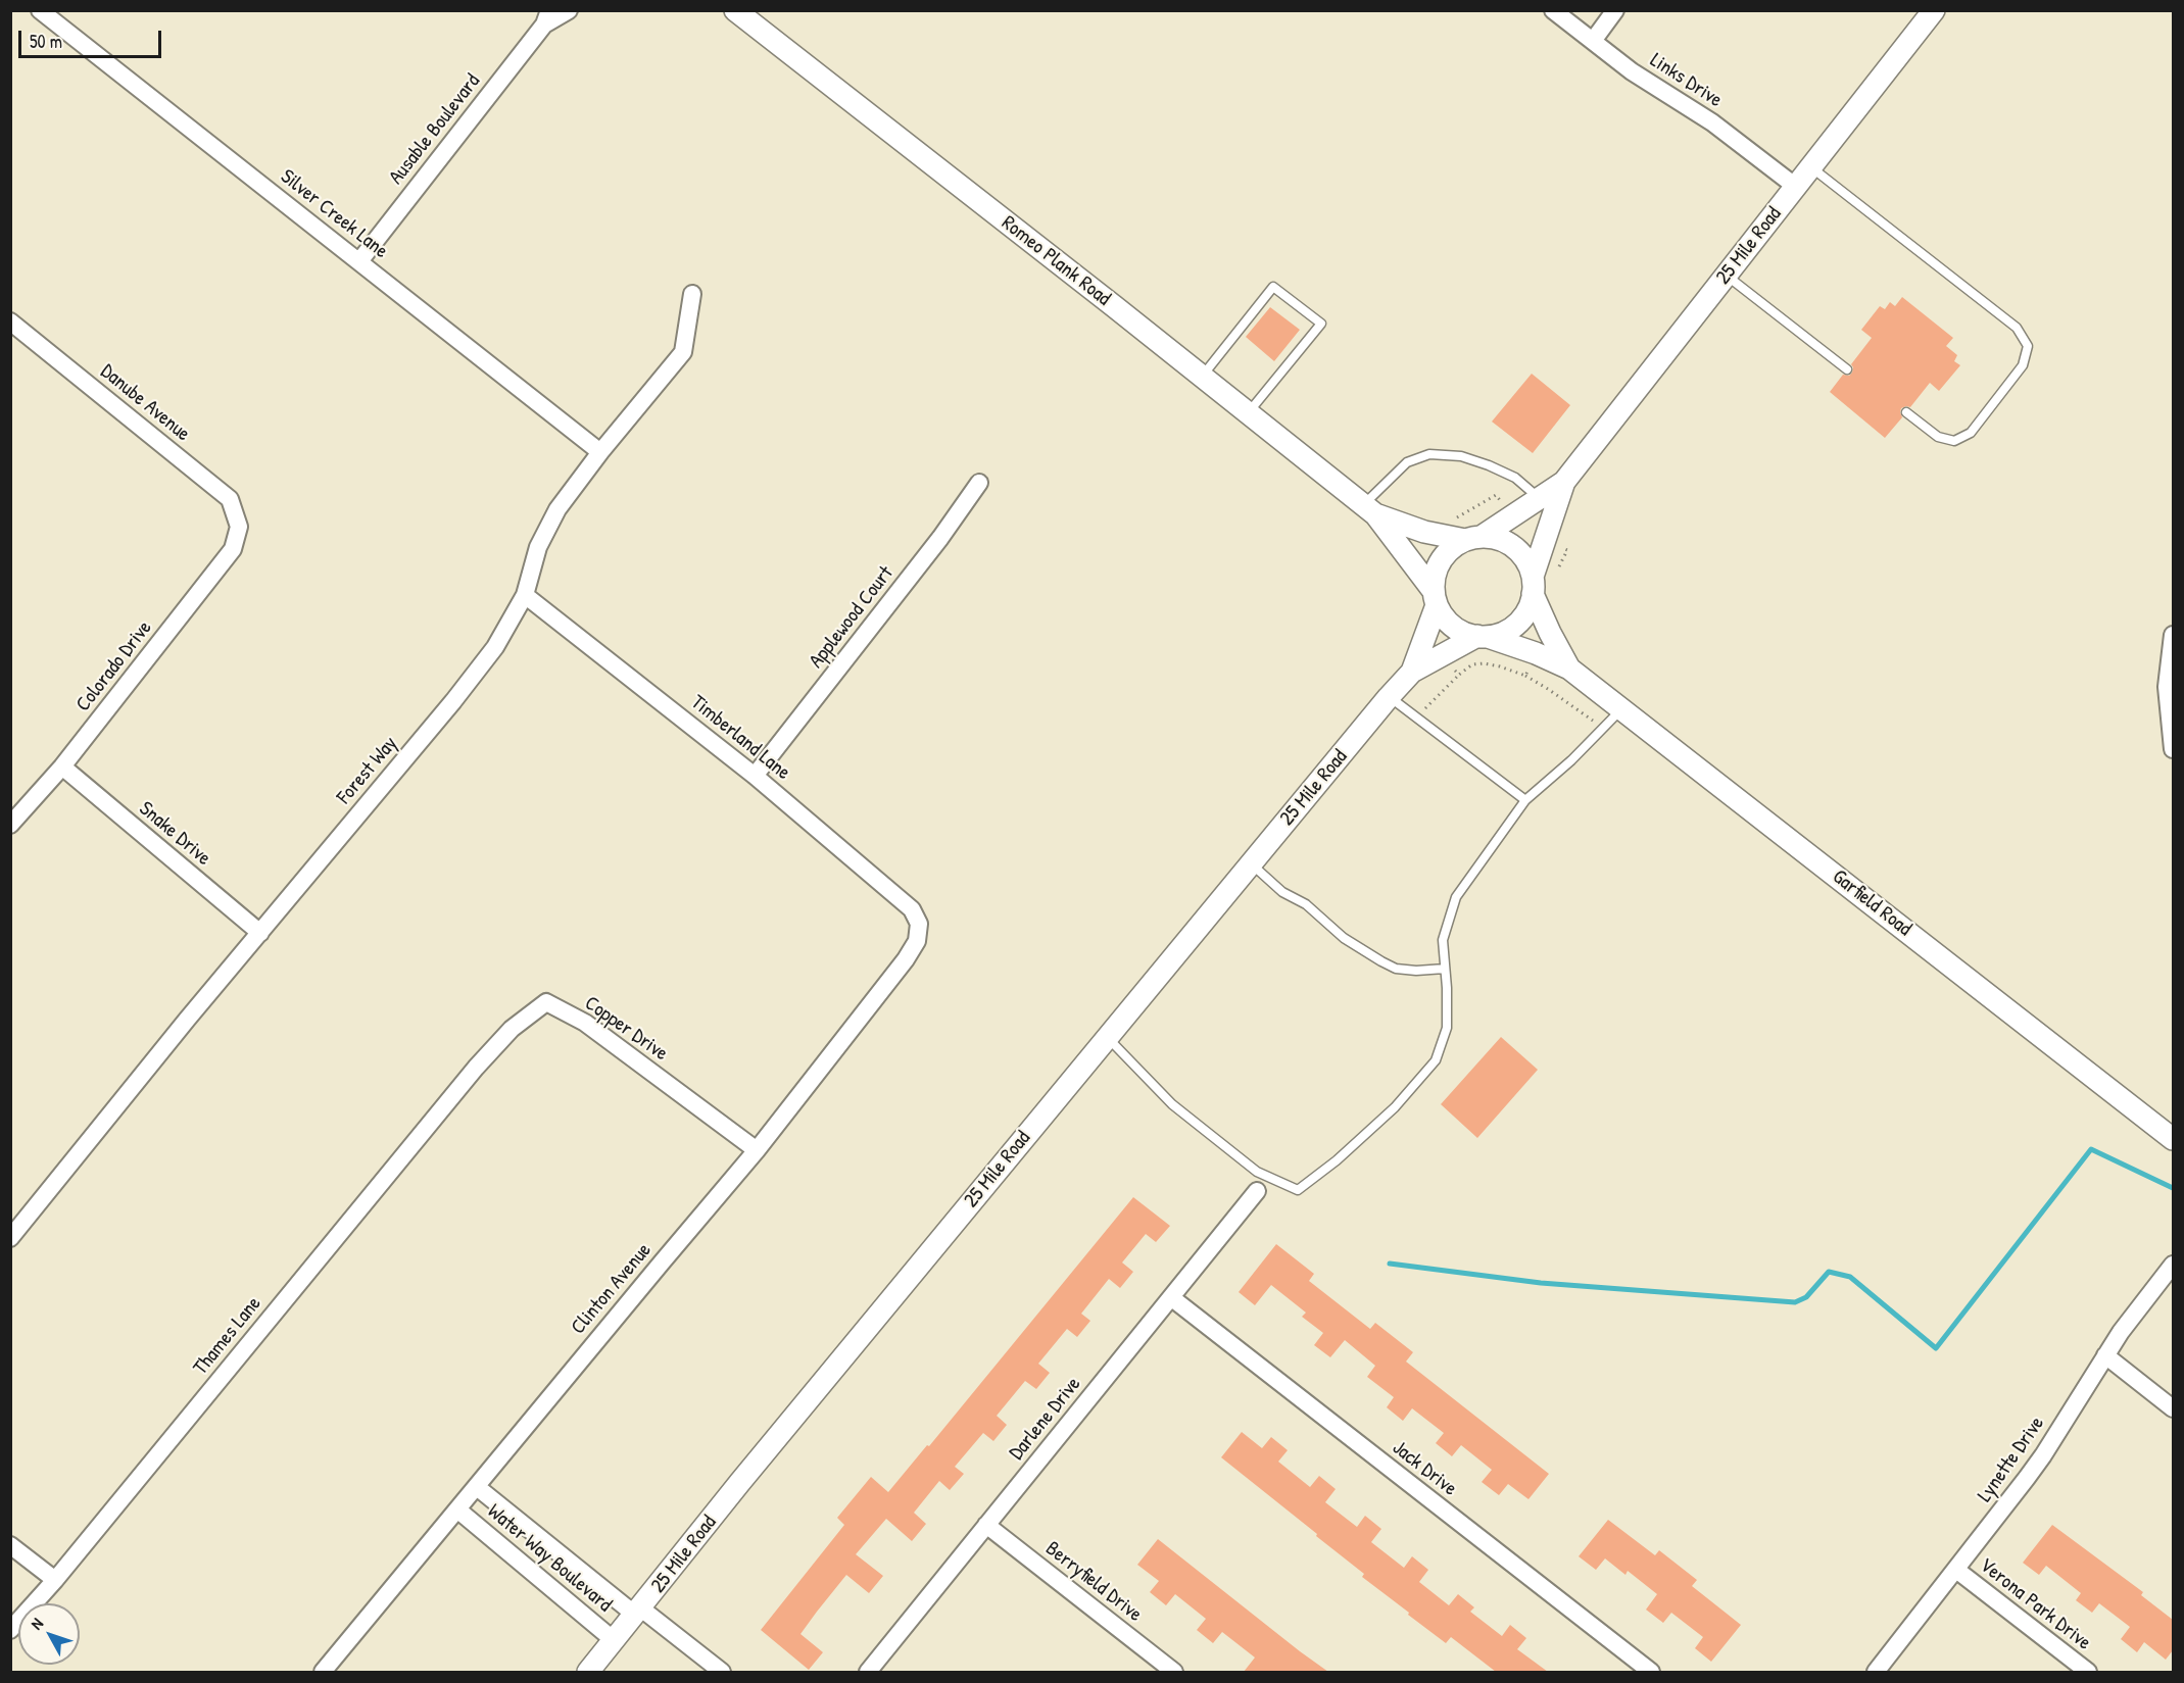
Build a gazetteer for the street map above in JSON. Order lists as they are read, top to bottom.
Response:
{
  "streets": {
    "street": [
      "Links Drive",
      "Ausable Boulevard",
      "Silver Creek Lane",
      "25 Mile Road",
      "Romeo Plank Road",
      "Danube Avenue",
      "Applewood Court",
      "Colorado Drive",
      "Timberland Lane",
      "Forest Way",
      "Snake Drive",
      "Garfield Road",
      "Copper Drive",
      "Clinton Avenue",
      "Thames Lane",
      "Darlene Drive",
      "Lynette Drive",
      "Jack Drive",
      "Water Way Boulevard",
      "Berryfield Drive",
      "Verona Park Drive"
    ]
  },
  "crossings": [
    ["Links Drive", "25 Mile Road"],
    ["Ausable Boulevard", "Silver Creek Lane"],
    ["Silver Creek Lane", "Forest Way"],
    ["25 Mile Road", "Romeo Plank Road"],
    ["25 Mile Road", "Garfield Road"],
    ["25 Mile Road", "Water Way Boulevard"],
    ["Romeo Plank Road", "Garfield Road"],
    ["Danube Avenue", "Colorado Drive"],
    ["Applewood Court", "Timberland Lane"],
    ["Colorado Drive", "Snake Drive"],
    ["Timberland Lane", "Forest Way"],
    ["Timberland Lane", "Clinton Avenue"],
    ["Forest Way", "Snake Drive"],
    ["Copper Drive", "Clinton Avenue"],
    ["Copper Drive", "Thames Lane"],
    ["Clinton Avenue", "Water Way Boulevard"],
    ["Darlene Drive", "Jack Drive"],
    ["Darlene Drive", "Berryfield Drive"],
    ["Lynette Drive", "Verona Park Drive"]
  ],
  "scale_bar": "50 m",
  "north": "top left"
}
